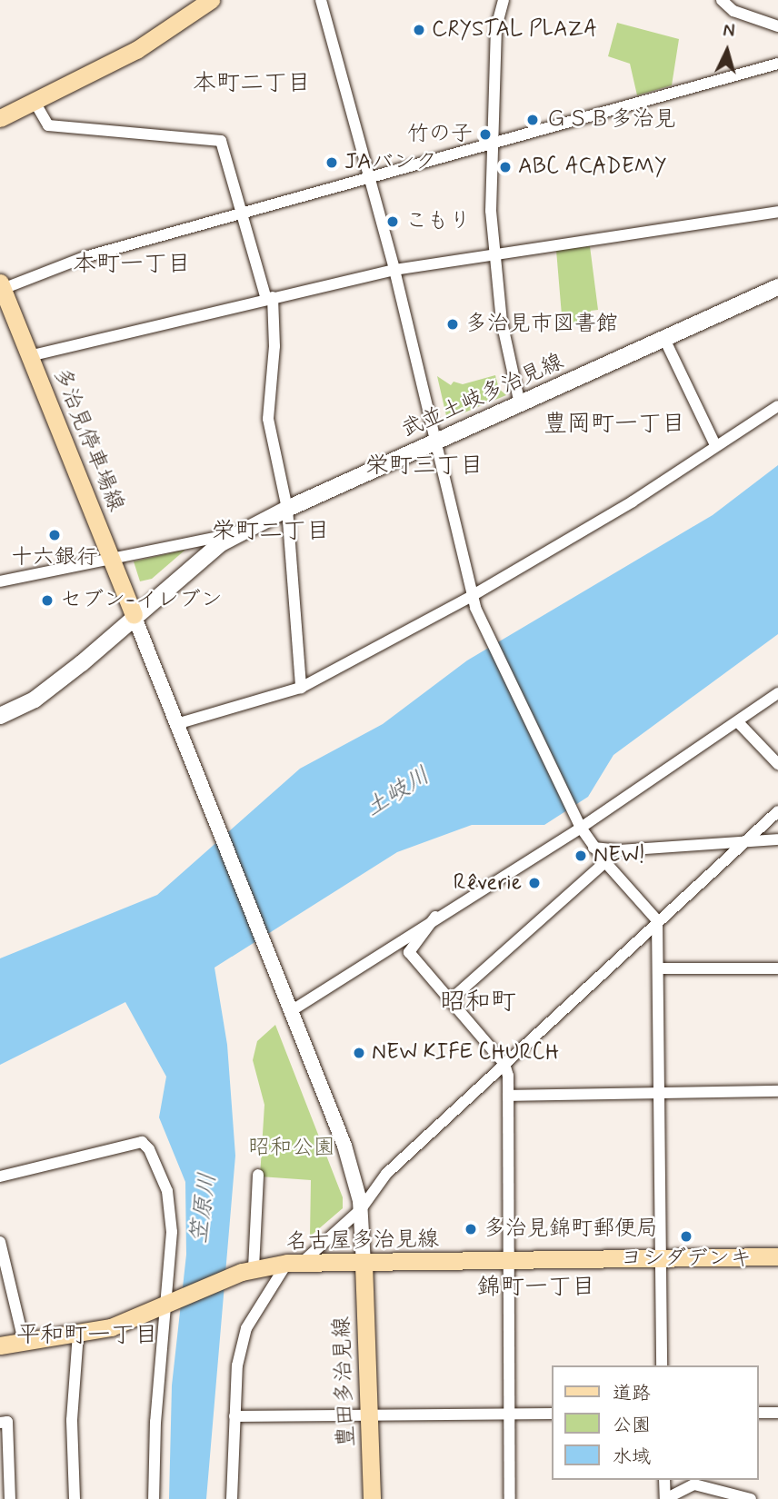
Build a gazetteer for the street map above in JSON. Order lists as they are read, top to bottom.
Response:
{
  "streets": {
    "main road": [
      "武並土岐多治見線",
      "多治見停車場線",
      "名古屋多治見線",
      "豊田多治見線"
    ]
  },
  "crossings": [
    ["武並土岐多治見線", "多治見停車場線"],
    ["名古屋多治見線", "豊田多治見線"]
  ],
  "districts": [
    "本町二丁目",
    "本町一丁目",
    "豊岡町一丁目",
    "栄町三丁目",
    "栄町二丁目",
    "昭和町",
    "錦町一丁目",
    "平和町一丁目"
  ],
  "water": ["土岐川", "笠原川"],
  "parks": ["昭和公園"],
  "places": [
    "CRYSTAL PLAZA",
    "ＧＳＢ多治見",
    "竹の子",
    "JAバンク",
    "ABC ACADEMY",
    "こもり",
    "多治見市図書館",
    "十六銀行",
    "セブン-イレブン",
    "NEW!",
    "Rêverie",
    "NEW KIFE CHURCH",
    "多治見錦町郵便局",
    "ヨシダデンキ"
  ],
  "legend": ["道路", "公園", "水域"],
  "north": "top"
}
